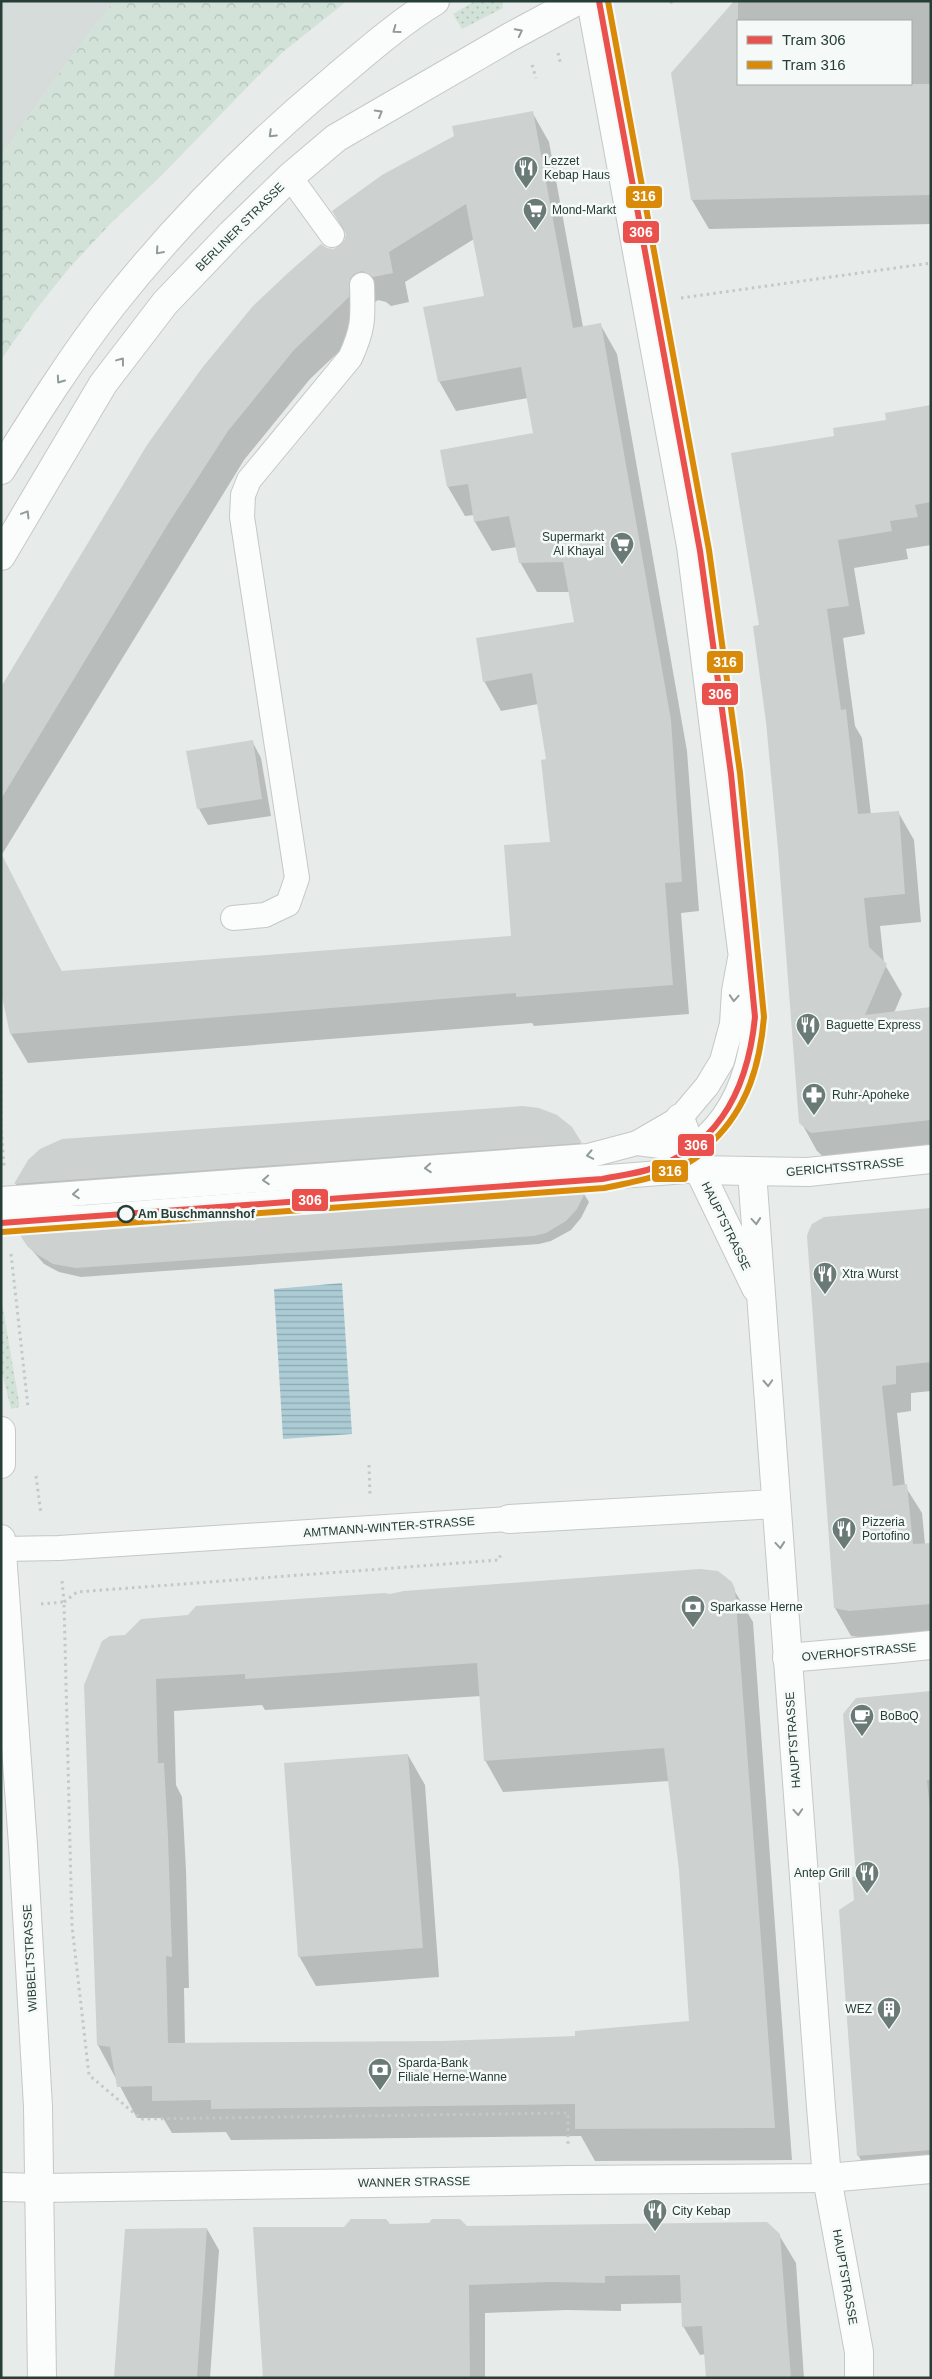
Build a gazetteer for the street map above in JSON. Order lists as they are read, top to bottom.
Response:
{
  "streets": {
    "street": [
      "BERLINER STRASSE",
      "GERICHTSSTRASSE",
      "HAUPTSTRASSE",
      "AMTMANN-WINTER-STRASSE",
      "OVERHOFSTRASSE",
      "WIBBELTSTRASSE",
      "WANNER STRASSE"
    ]
  },
  "crossings": [
    ["GERICHTSSTRASSE", "HAUPTSTRASSE"],
    ["HAUPTSTRASSE", "AMTMANN-WINTER-STRASSE"],
    ["HAUPTSTRASSE", "OVERHOFSTRASSE"],
    ["HAUPTSTRASSE", "WANNER STRASSE"],
    ["AMTMANN-WINTER-STRASSE", "WIBBELTSTRASSE"],
    ["WIBBELTSTRASSE", "WANNER STRASSE"]
  ],
  "one_way": ["HAUPTSTRASSE"],
  "places": {
    "restaurant": [
      "Lezzet Kebap Haus",
      "Baguette Express",
      "Xtra Wurst",
      "Pizzeria Portofino",
      "Antep Grill",
      "City Kebap"
    ],
    "supermarket": ["Mond-Markt", "Supermarkt Al Khayal"],
    "pharmacy": ["Ruhr-Apoheke"],
    "other": ["Am Buschmannshof"],
    "bank": ["Sparkasse Herne", "Sparda-Bank Filiale Herne-Wanne"],
    "cafe": ["BoBoQ"],
    "building": ["WEZ"]
  },
  "lines": ["tram line 306", "tram line 316"],
  "legend": ["Tram 306", "Tram 316"]
}
